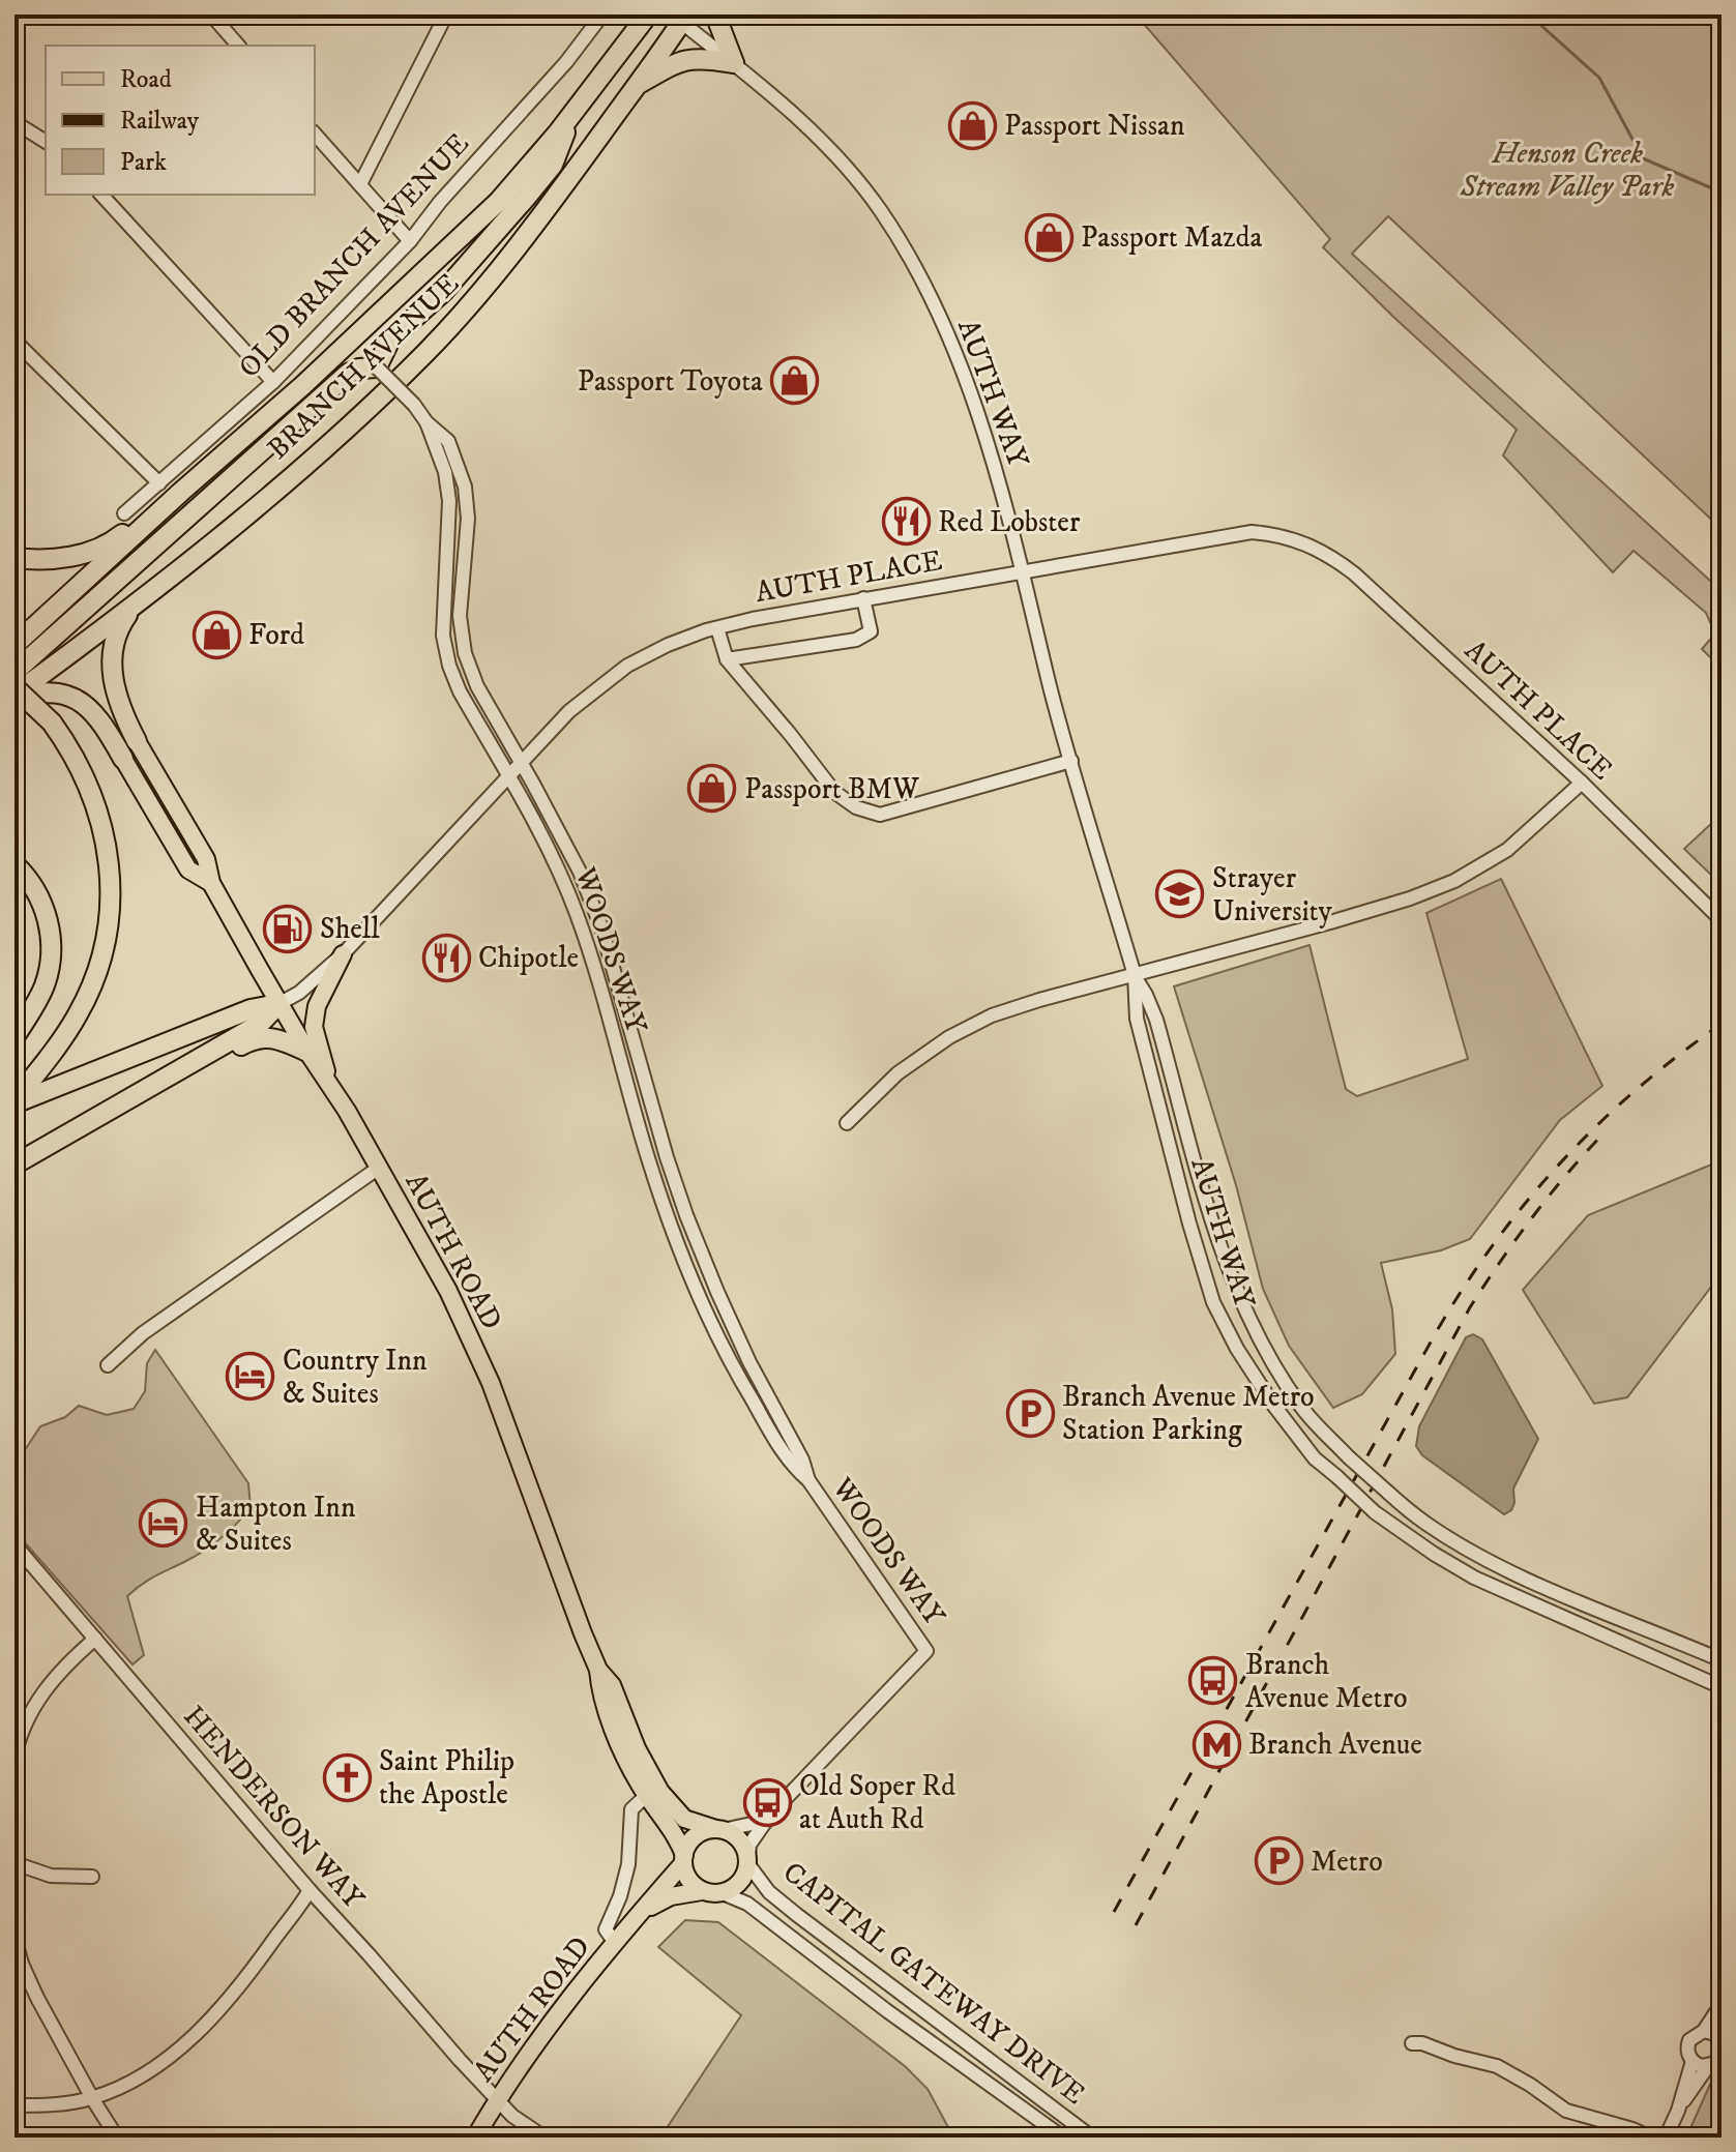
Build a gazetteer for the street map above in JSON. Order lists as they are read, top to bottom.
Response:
{
  "streets": {
    "highway": ["BRANCH AVENUE"],
    "main road": ["AUTH ROAD"],
    "street": [
      "OLD BRANCH AVENUE",
      "AUTH WAY",
      "AUTH PLACE",
      "WOODS WAY",
      "HENDERSON WAY",
      "CAPITAL GATEWAY DRIVE"
    ]
  },
  "crossings": [
    ["BRANCH AVENUE", "AUTH WAY"],
    ["AUTH WAY", "AUTH PLACE"],
    ["AUTH PLACE", "WOODS WAY"],
    ["AUTH PLACE", "AUTH ROAD"],
    ["AUTH ROAD", "HENDERSON WAY"],
    ["AUTH ROAD", "CAPITAL GATEWAY DRIVE"]
  ],
  "parks": ["Henson Creek Stream Valley Park"],
  "places": {
    "shop": [
      "Passport Nissan",
      "Passport Mazda",
      "Passport Toyota",
      "Ford",
      "Passport BMW"
    ],
    "restaurant": ["Red Lobster", "Chipotle"],
    "school or university": ["Strayer University"],
    "fuel station": ["Shell"],
    "hotel": ["Country Inn & Suites", "Hampton Inn & Suites"],
    "parking": ["Branch Avenue Metro Station Parking", "Metro"],
    "bus stop": ["Branch Avenue Metro", "Old Soper Rd at Auth Rd"],
    "metro station": ["Branch Avenue"],
    "church": ["Saint Philip the Apostle"]
  },
  "legend": ["Road", "Railway", "Park"]
}
